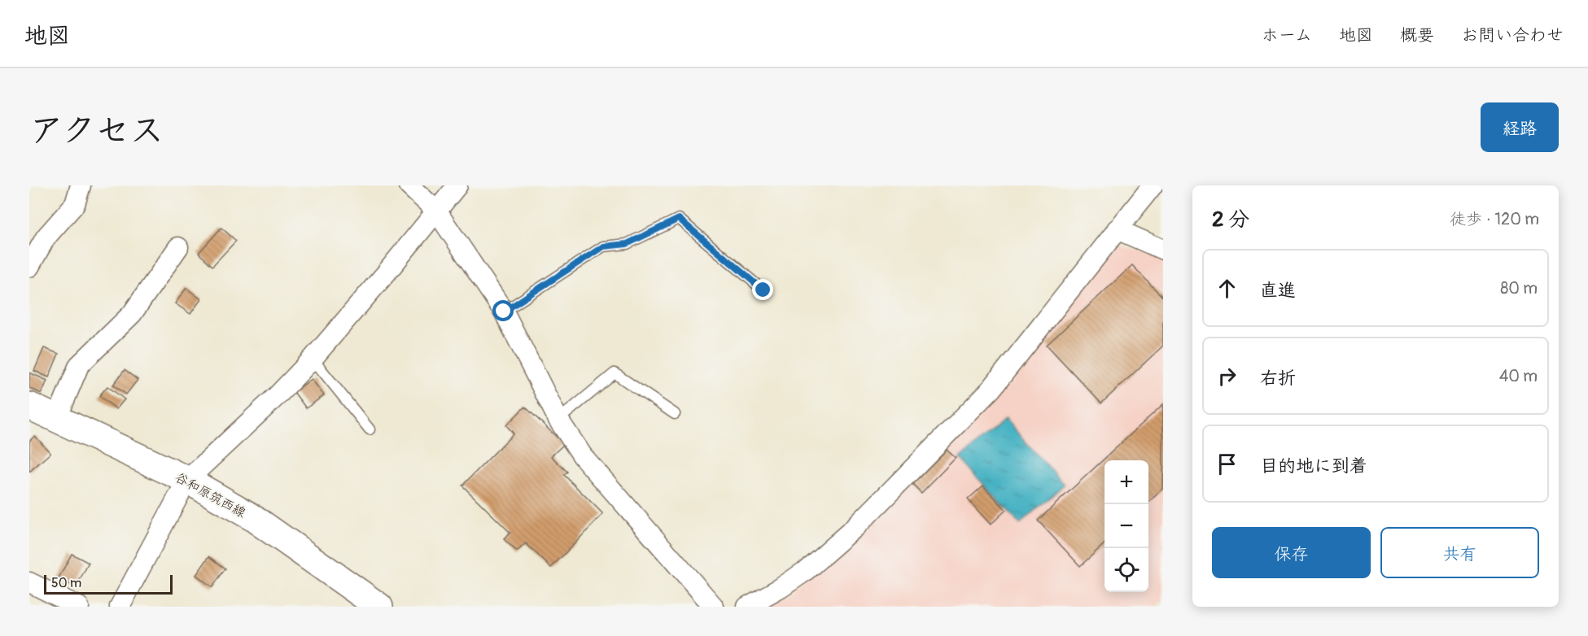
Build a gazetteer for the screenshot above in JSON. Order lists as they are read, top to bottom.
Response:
{
  "streets": {
    "main road": ["谷和原筑西線"]
  },
  "scale_bar": "50 m",
  "page": {
    "header": "地図",
    "nav": [
      "ホーム",
      "地図",
      "概要",
      "お問い合わせ"
    ],
    "title": "アクセス",
    "buttons": [
      "経路",
      ["保存", "共有"]
    ],
    "heading": ["2 分", "徒歩 · 120 m"],
    "list": [
      ["直進", "80 m"],
      ["右折", "40 m"],
      "目的地に到着"
    ],
    "map_buttons": ["+", "−"],
    "scale": "50 m"
  }
}
